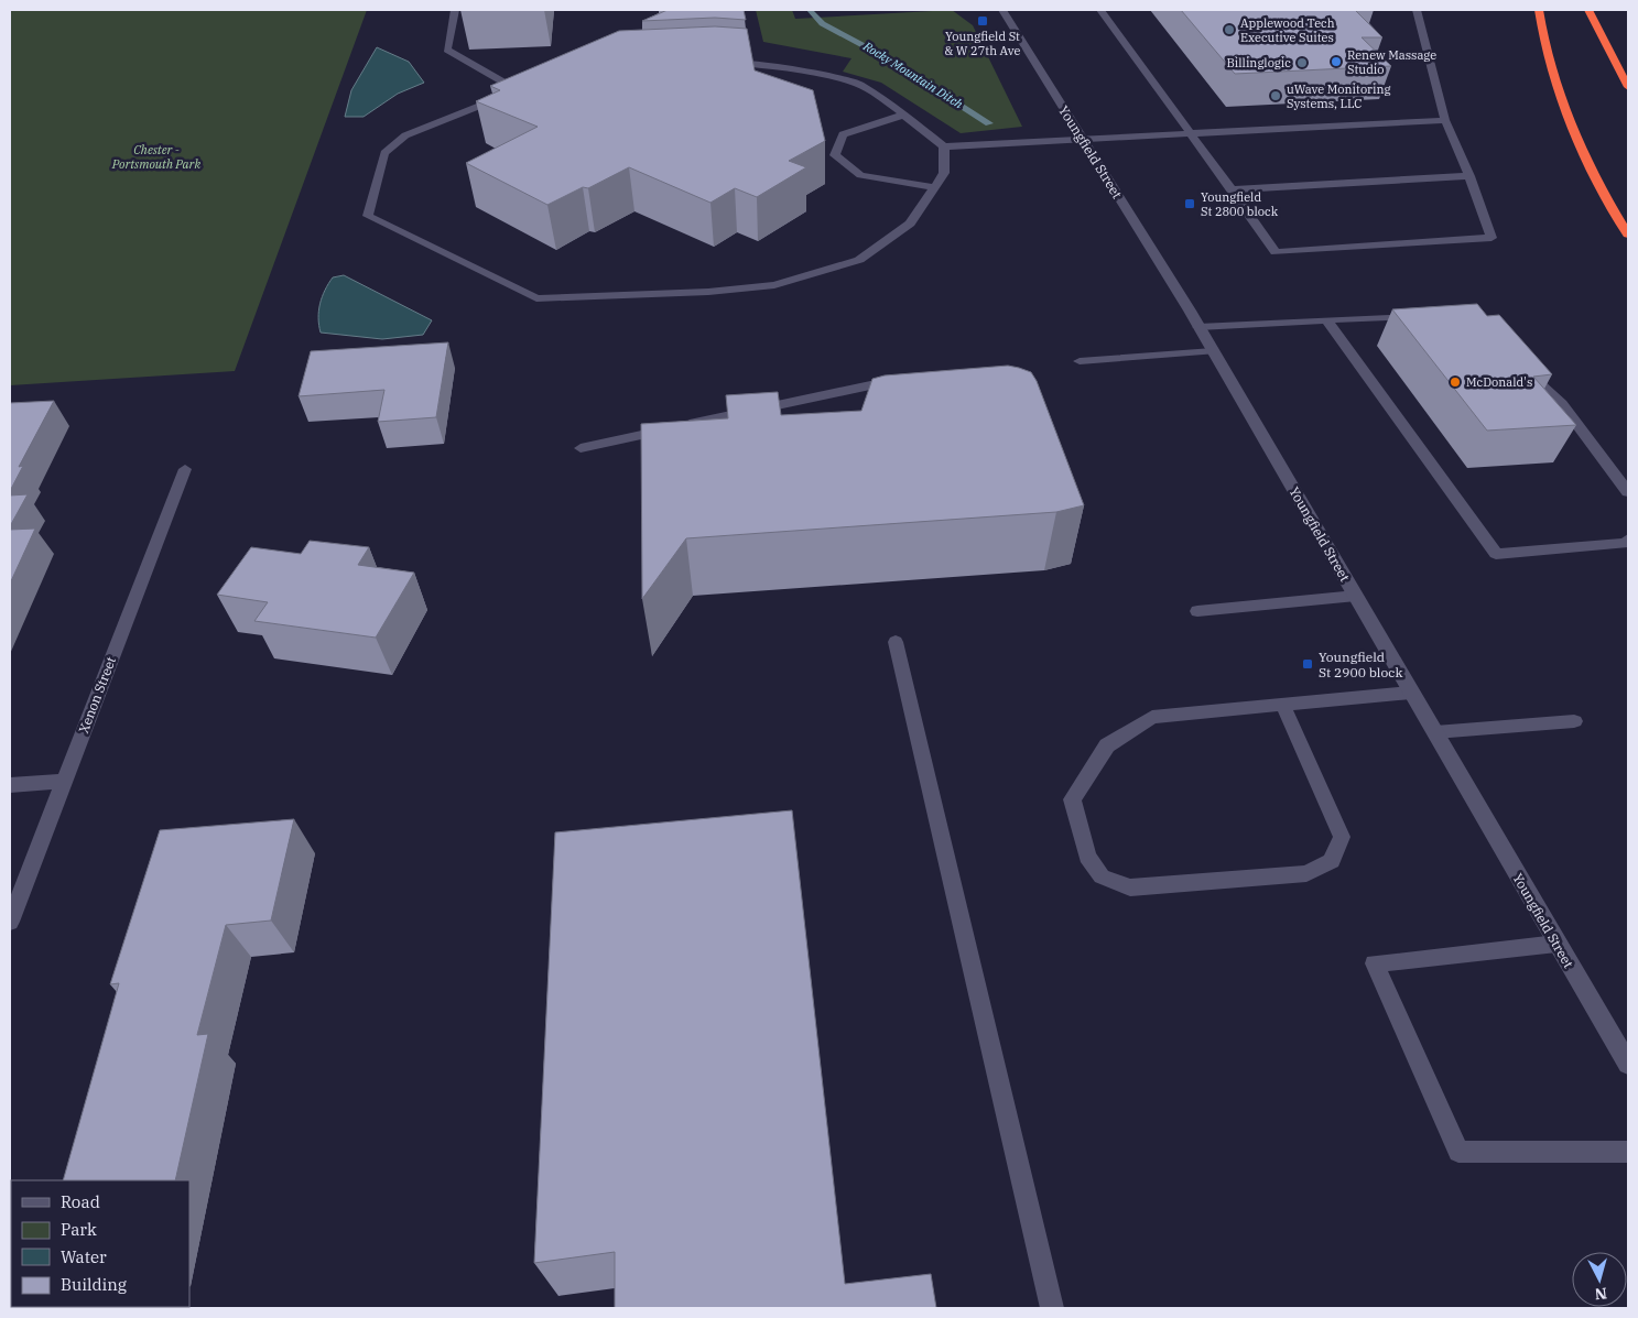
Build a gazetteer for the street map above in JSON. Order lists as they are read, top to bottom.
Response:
{
  "streets": {
    "street": ["Youngfield Street", "Xenon Street"]
  },
  "water": ["Rocky Mountain Ditch"],
  "parks": ["Chester - Portsmouth Park"],
  "places": {
    "transit": ["Youngfield St & W 27th Ave", "Youngfield St 2800 block", "Youngfield St 2900 block"],
    "other": [
      "Applewood Tech Executive Suites",
      "Renew Massage Studio",
      "Billinglogic",
      "uWave Monitoring Systems, LLC",
      "McDonald's"
    ]
  },
  "legend": [
    "Road",
    "Park",
    "Water",
    "Building"
  ],
  "north": "bottom"
}
